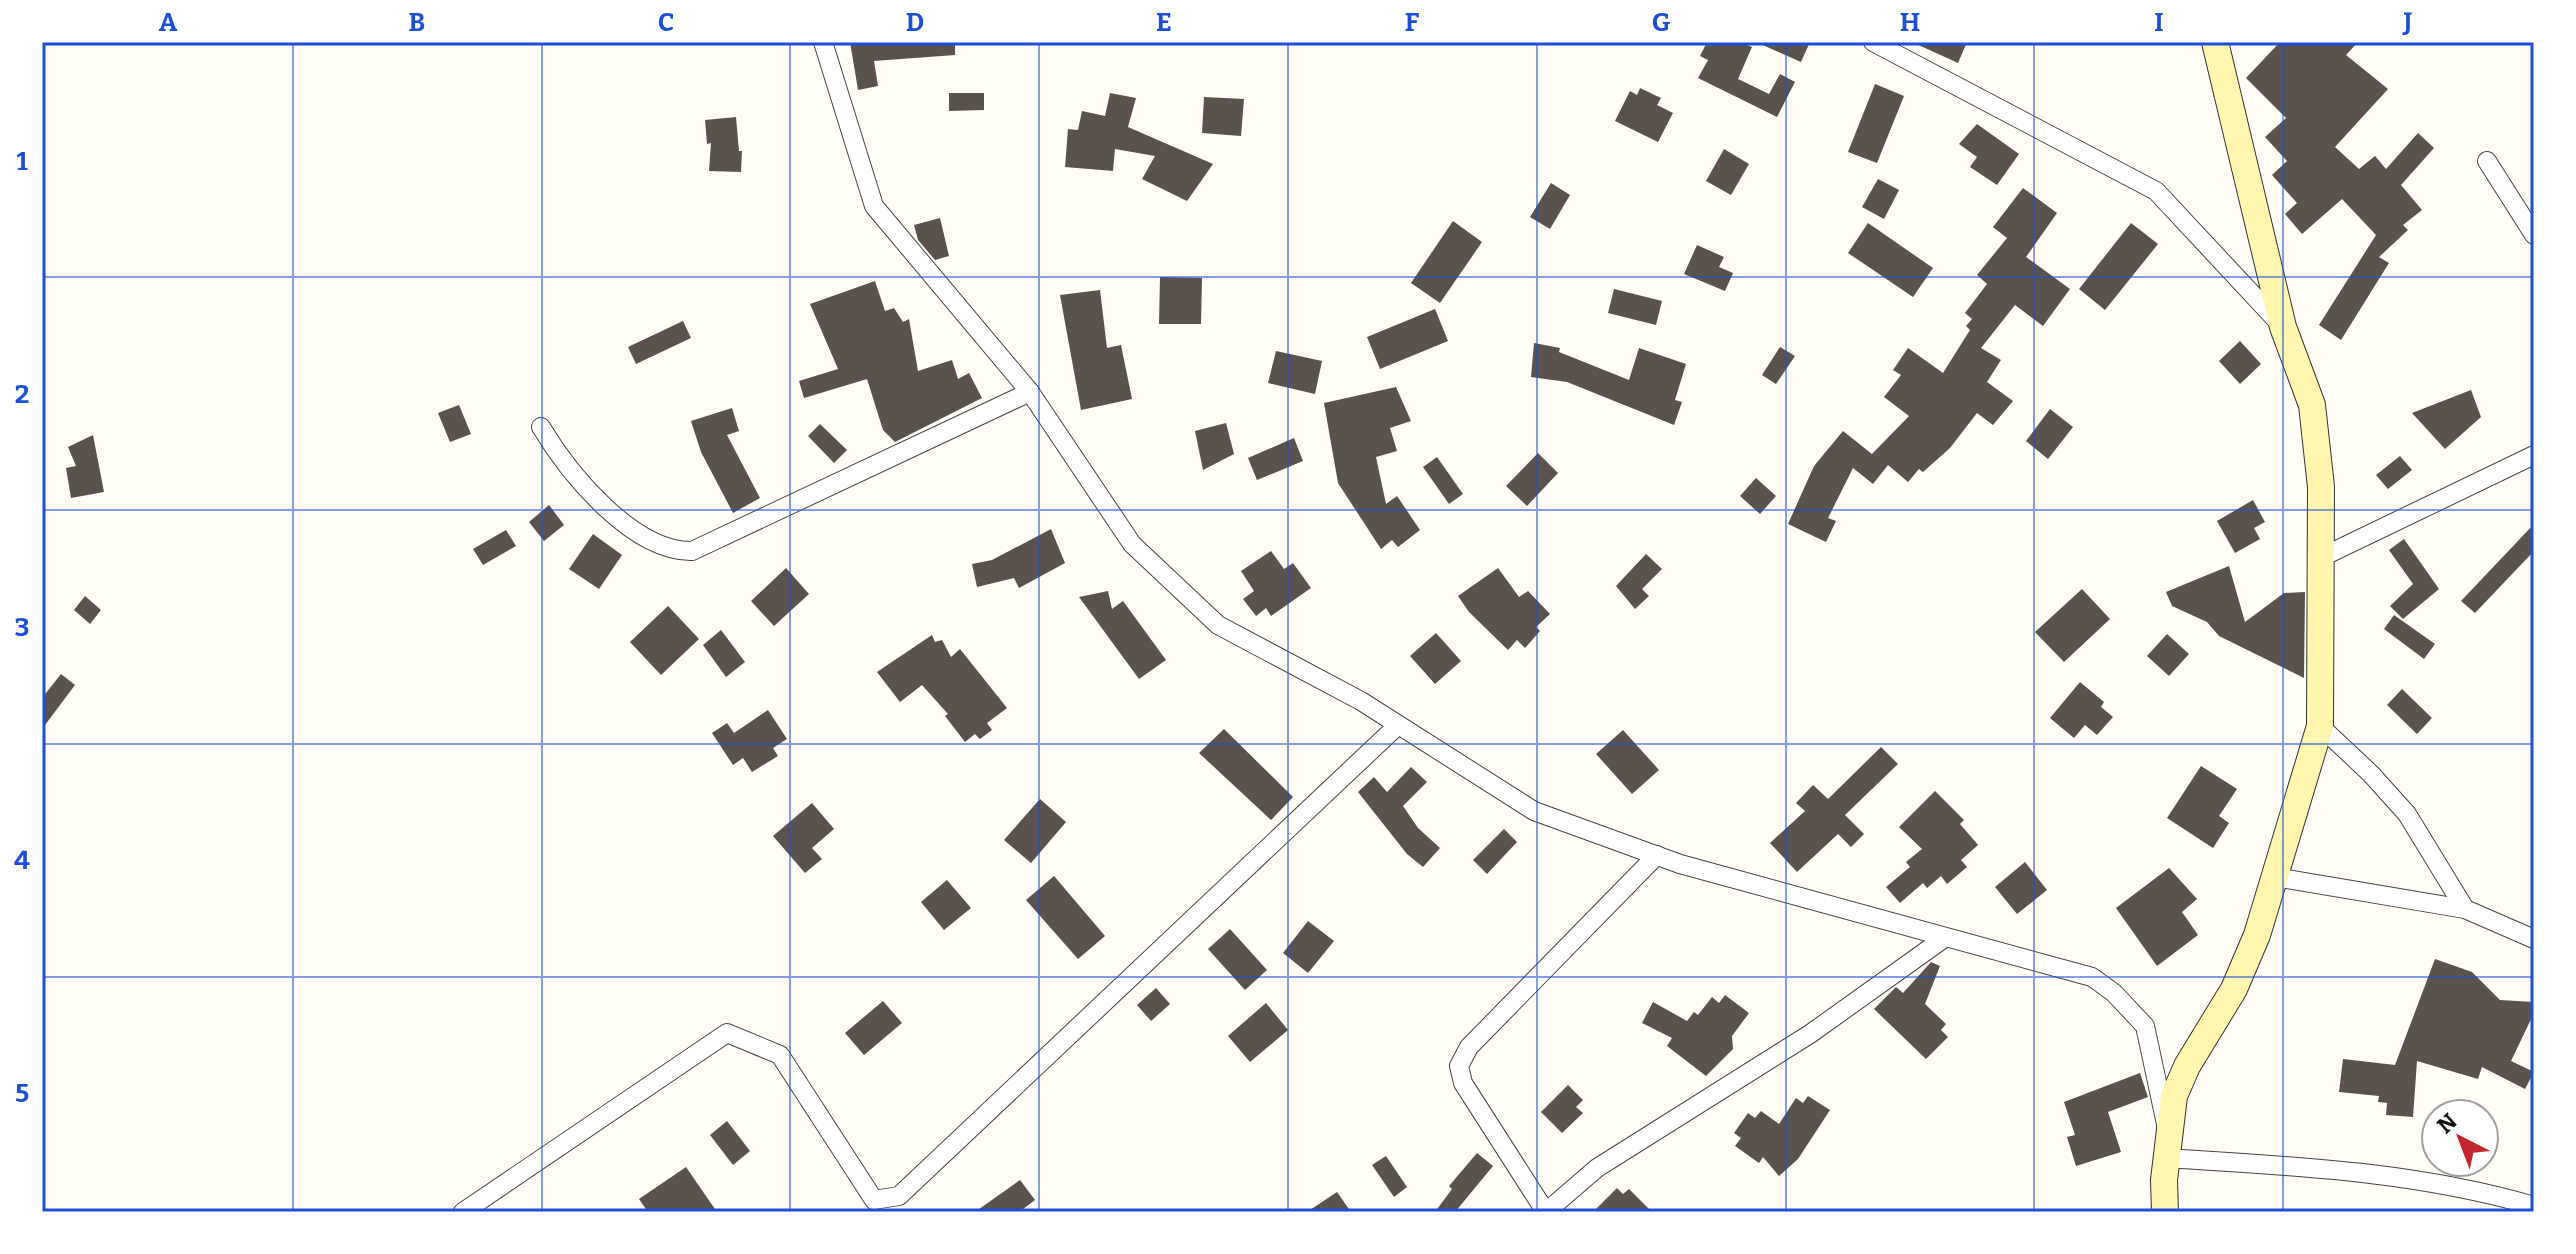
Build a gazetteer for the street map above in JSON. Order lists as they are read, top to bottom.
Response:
{
  "north": "top left",
  "grid": {
    "columns": [
      "A",
      "B",
      "C",
      "D",
      "E",
      "F",
      "G",
      "H",
      "I",
      "J"
    ],
    "rows": [
      "1",
      "2",
      "3",
      "4",
      "5"
    ]
  }
}
